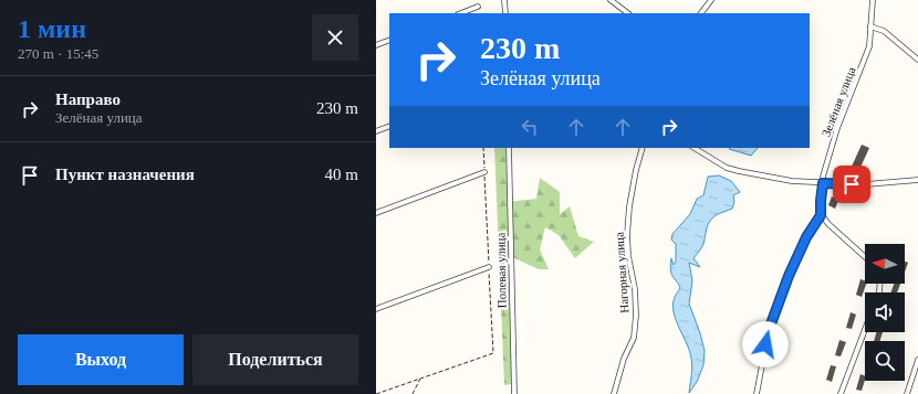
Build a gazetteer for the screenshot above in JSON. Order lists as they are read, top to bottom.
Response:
{
  "streets": {
    "street": ["Зелёная улица", "Полевая улица", "Нагорная улица"]
  },
  "north": "left",
  "page": {
    "heading": ["1 мин", "270 m · 15:45"],
    "turn": ["230 m", "Зелёная улица"],
    "list": [
      {
        "name": "Направо",
        "note": "Зелёная улица",
        "value": "230 m"
      },
      {
        "name": "Пункт назначения",
        "value": "40 m"
      }
    ],
    "buttons": ["Выход", "Поделиться"]
  }
}
